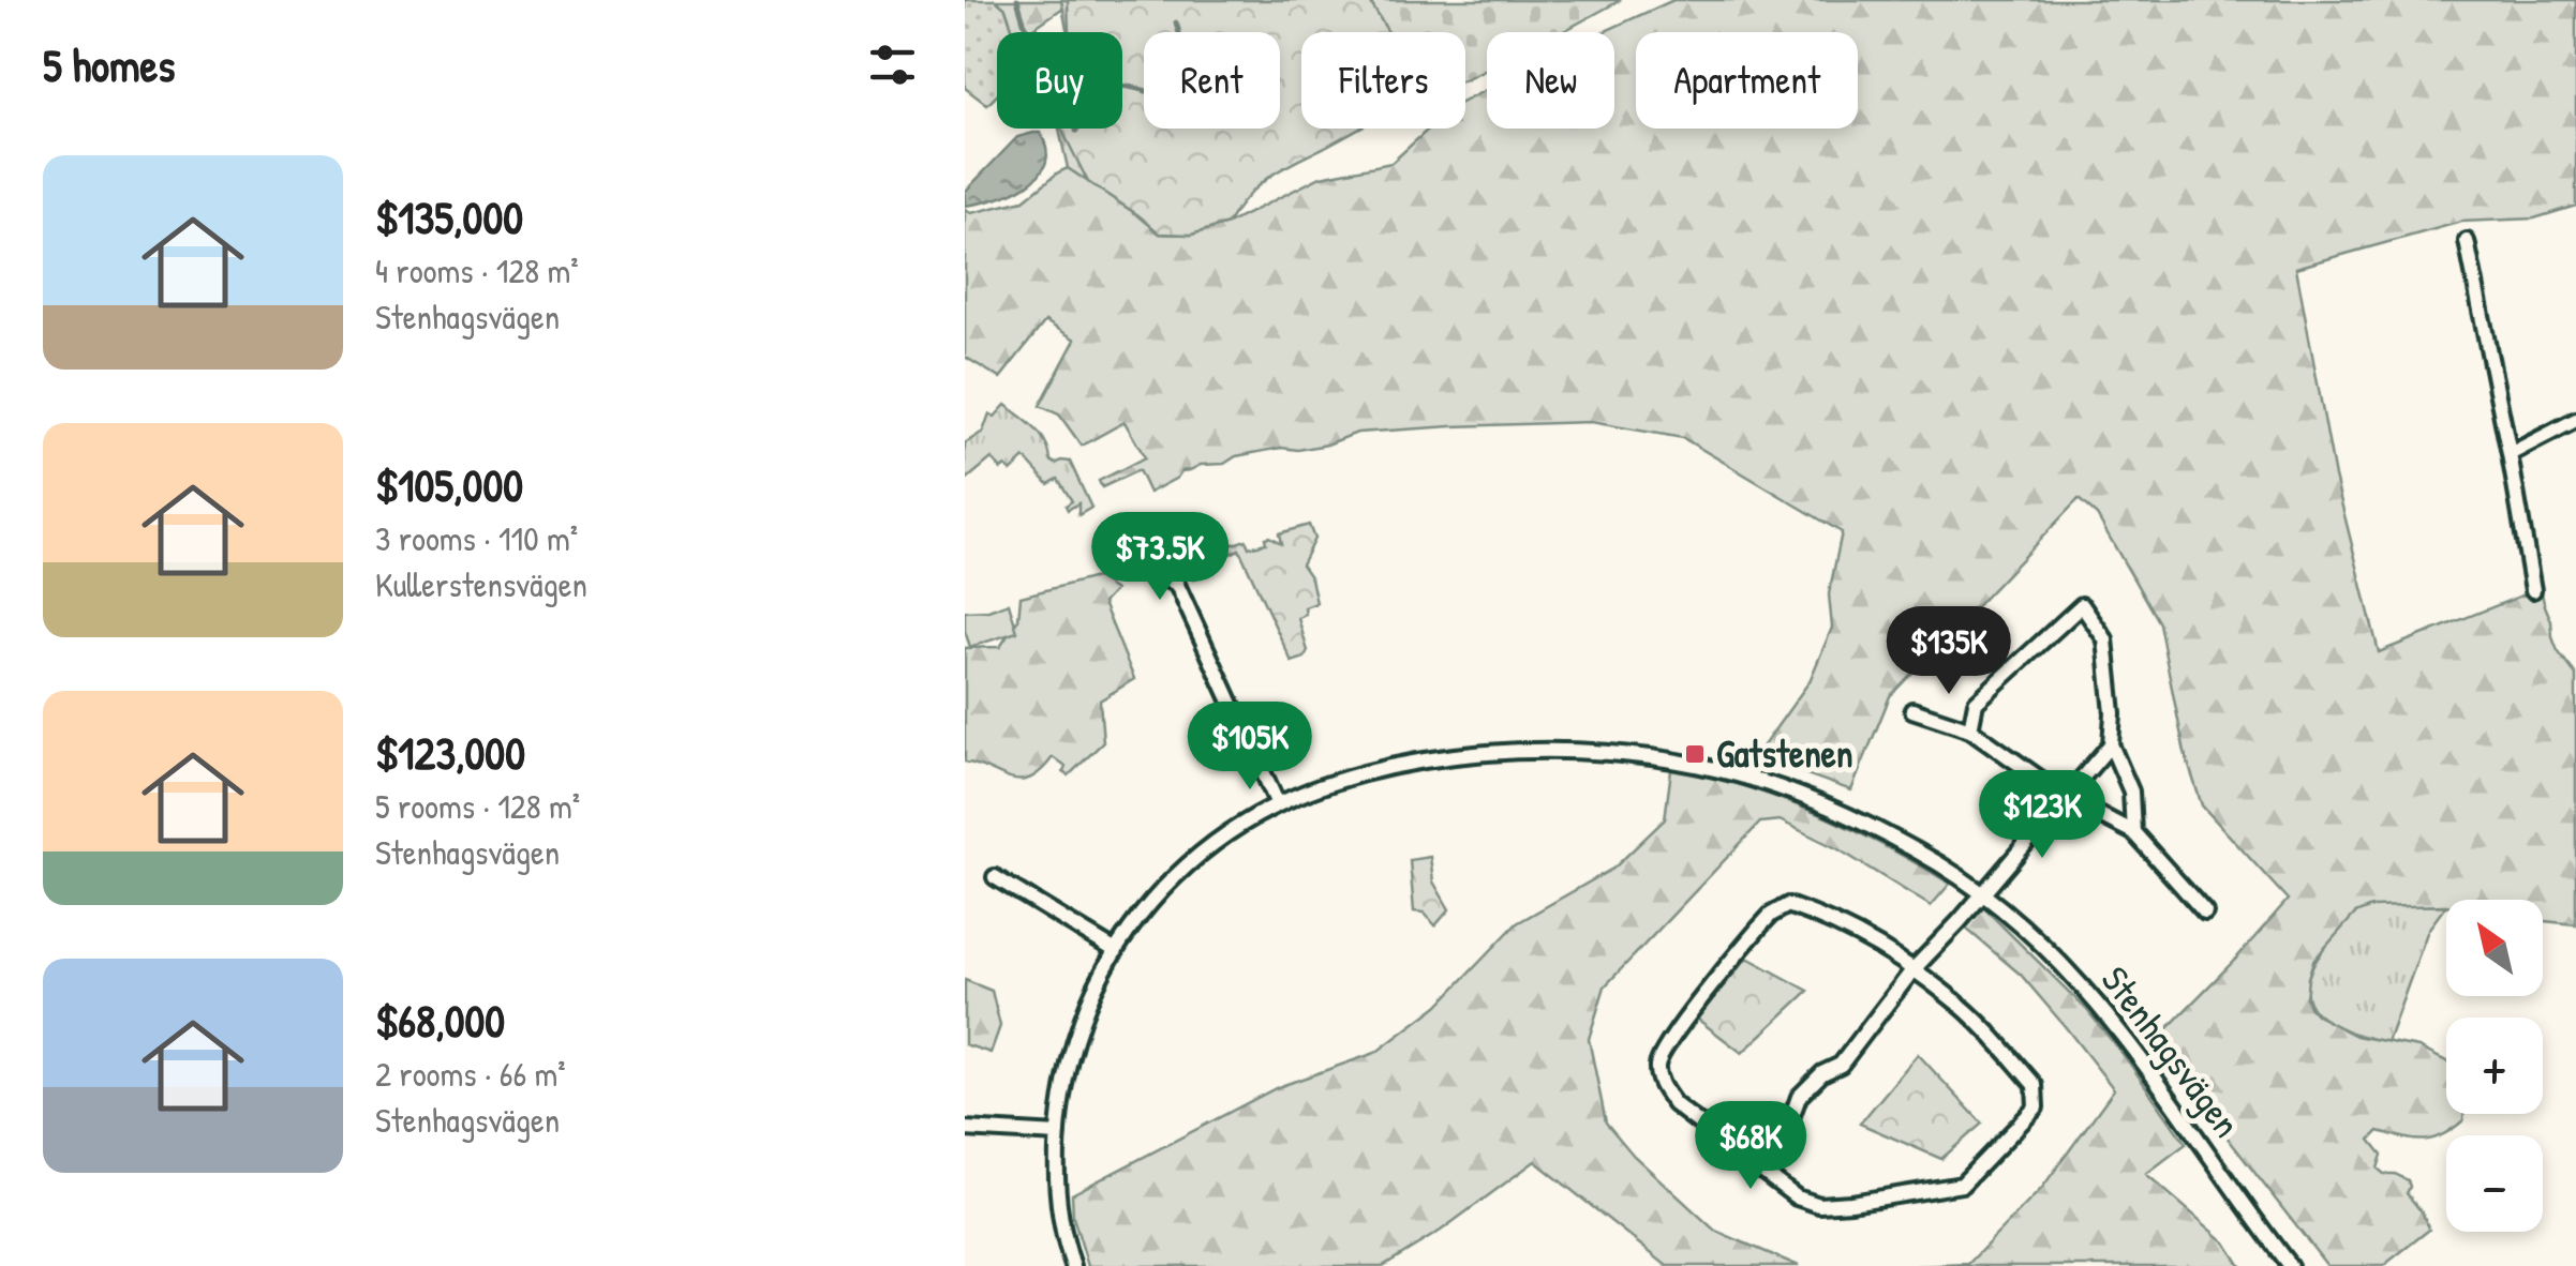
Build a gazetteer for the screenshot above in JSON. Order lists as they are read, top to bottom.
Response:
{
  "streets": {
    "street": ["Stenhagsvägen"]
  },
  "places": {
    "transit": ["Gatstenen"]
  },
  "north": "top left",
  "page": {
    "heading": "5 homes",
    "chip": [
      "Buy",
      "Rent",
      "Filters",
      "New",
      "Apartment"
    ],
    "list": [
      {
        "name": "$135,000",
        "note": "4 rooms · 128 m² · Stenhagsvägen"
      },
      {
        "name": "$105,000",
        "note": "3 rooms · 110 m² · Kullerstensvägen"
      },
      {
        "name": "$123,000",
        "note": "5 rooms · 128 m² · Stenhagsvägen"
      },
      {
        "name": "$68,000",
        "note": "2 rooms · 66 m² · Stenhagsvägen"
      }
    ],
    "price": [
      "$73.5K",
      "$135K",
      "$105K",
      "$123K",
      "$68K"
    ],
    "map_buttons": ["+", "−"]
  }
}
